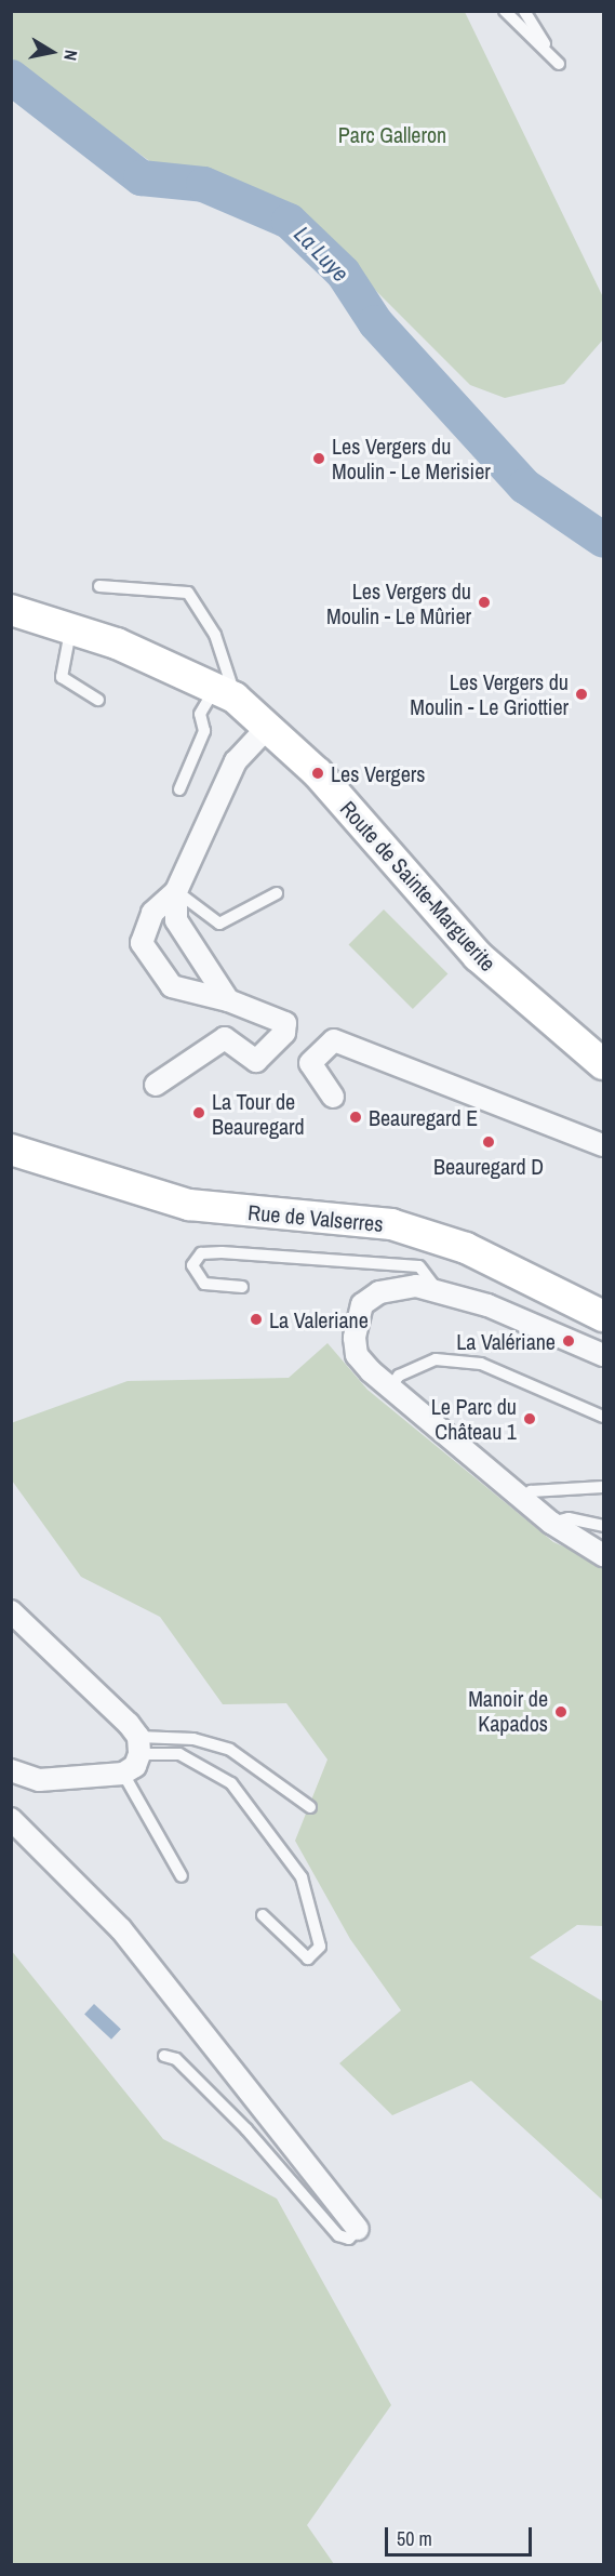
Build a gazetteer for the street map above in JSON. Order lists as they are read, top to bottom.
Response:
{
  "streets": {
    "street": ["Route de Sainte-Marguerite", "Rue de Valserres"]
  },
  "water": ["La Luye"],
  "parks": ["Parc Galleron"],
  "places": [
    "Les Vergers du Moulin - Le Merisier",
    "Les Vergers du Moulin - Le Mûrier",
    "Les Vergers du Moulin - Le Griottier",
    "Les Vergers",
    "La Tour de Beauregard",
    "Beauregard E",
    "Beauregard D",
    "La Valeriane",
    "La Valériane",
    "Le Parc du Château 1",
    "Manoir de Kapados"
  ],
  "scale_bar": "50 m",
  "north": "right"
}
